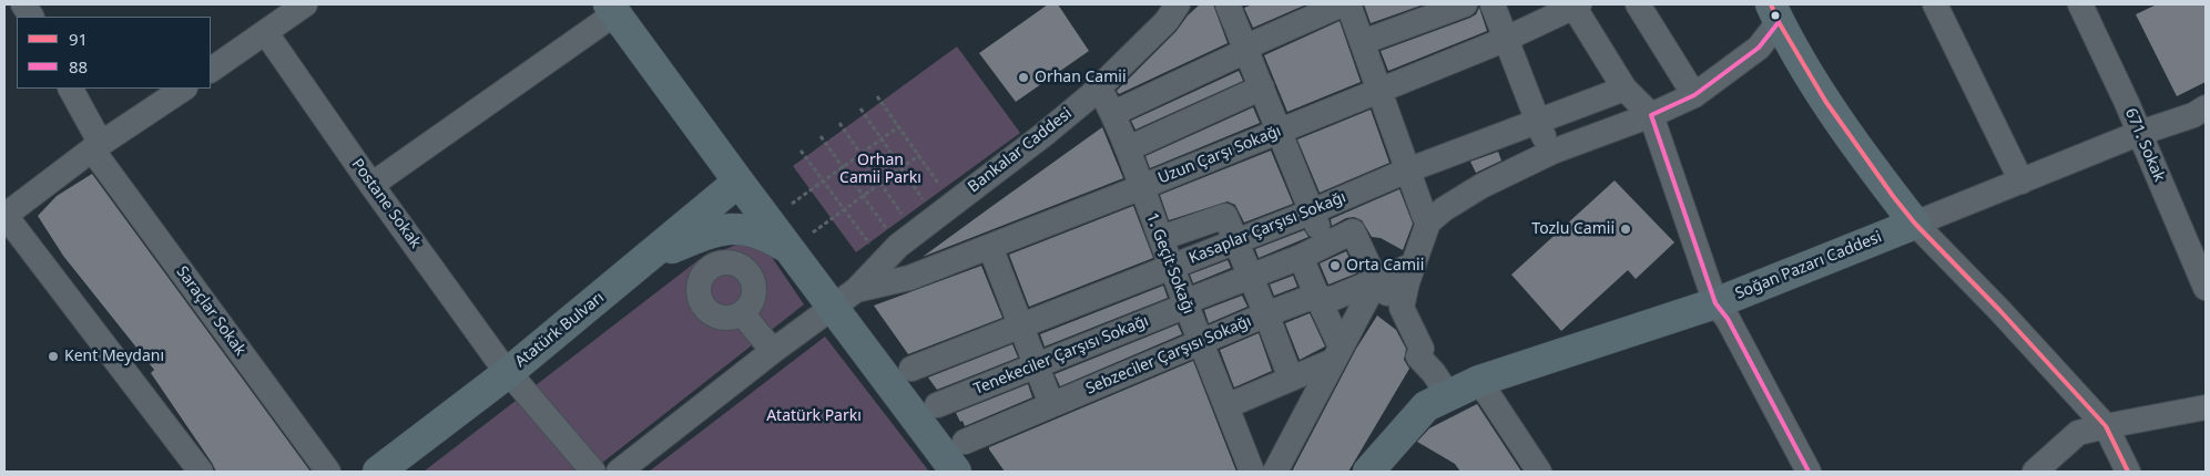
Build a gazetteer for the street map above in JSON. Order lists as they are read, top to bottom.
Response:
{
  "streets": {
    "main road": ["Soğan Pazarı Caddesi", "Atatürk Bulvarı"],
    "street": [
      "671. Sokak",
      "Bankalar Caddesi",
      "Uzun Çarşı Sokağı",
      "Postane Sokak",
      "Kasaplar Çarşısı Sokağı",
      "1. Geçit Sokağı",
      "Saraçlar Sokak",
      "Tenekeciler Çarşısı Sokağı",
      "Sebzeciler Çarşısı Sokağı"
    ]
  },
  "crossings": [
    ["671. Sokak", "Soğan Pazarı Caddesi"],
    ["Bankalar Caddesi", "Uzun Çarşı Sokağı"],
    ["Bankalar Caddesi", "1. Geçit Sokağı"],
    ["Uzun Çarşı Sokağı", "1. Geçit Sokağı"],
    ["Postane Sokak", "Atatürk Bulvarı"],
    ["Kasaplar Çarşısı Sokağı", "1. Geçit Sokağı"],
    ["1. Geçit Sokağı", "Tenekeciler Çarşısı Sokağı"],
    ["1. Geçit Sokağı", "Sebzeciler Çarşısı Sokağı"],
    ["Tenekeciler Çarşısı Sokağı", "Sebzeciler Çarşısı Sokağı"]
  ],
  "parks": ["Orhan Camii Parkı", "Atatürk Parkı"],
  "places": [
    "Orhan Camii",
    "Tozlu Camii",
    "Orta Camii",
    "Kent Meydanı"
  ],
  "lines": ["transit line 91", "transit line 88"],
  "legend": ["91", "88"]
}
